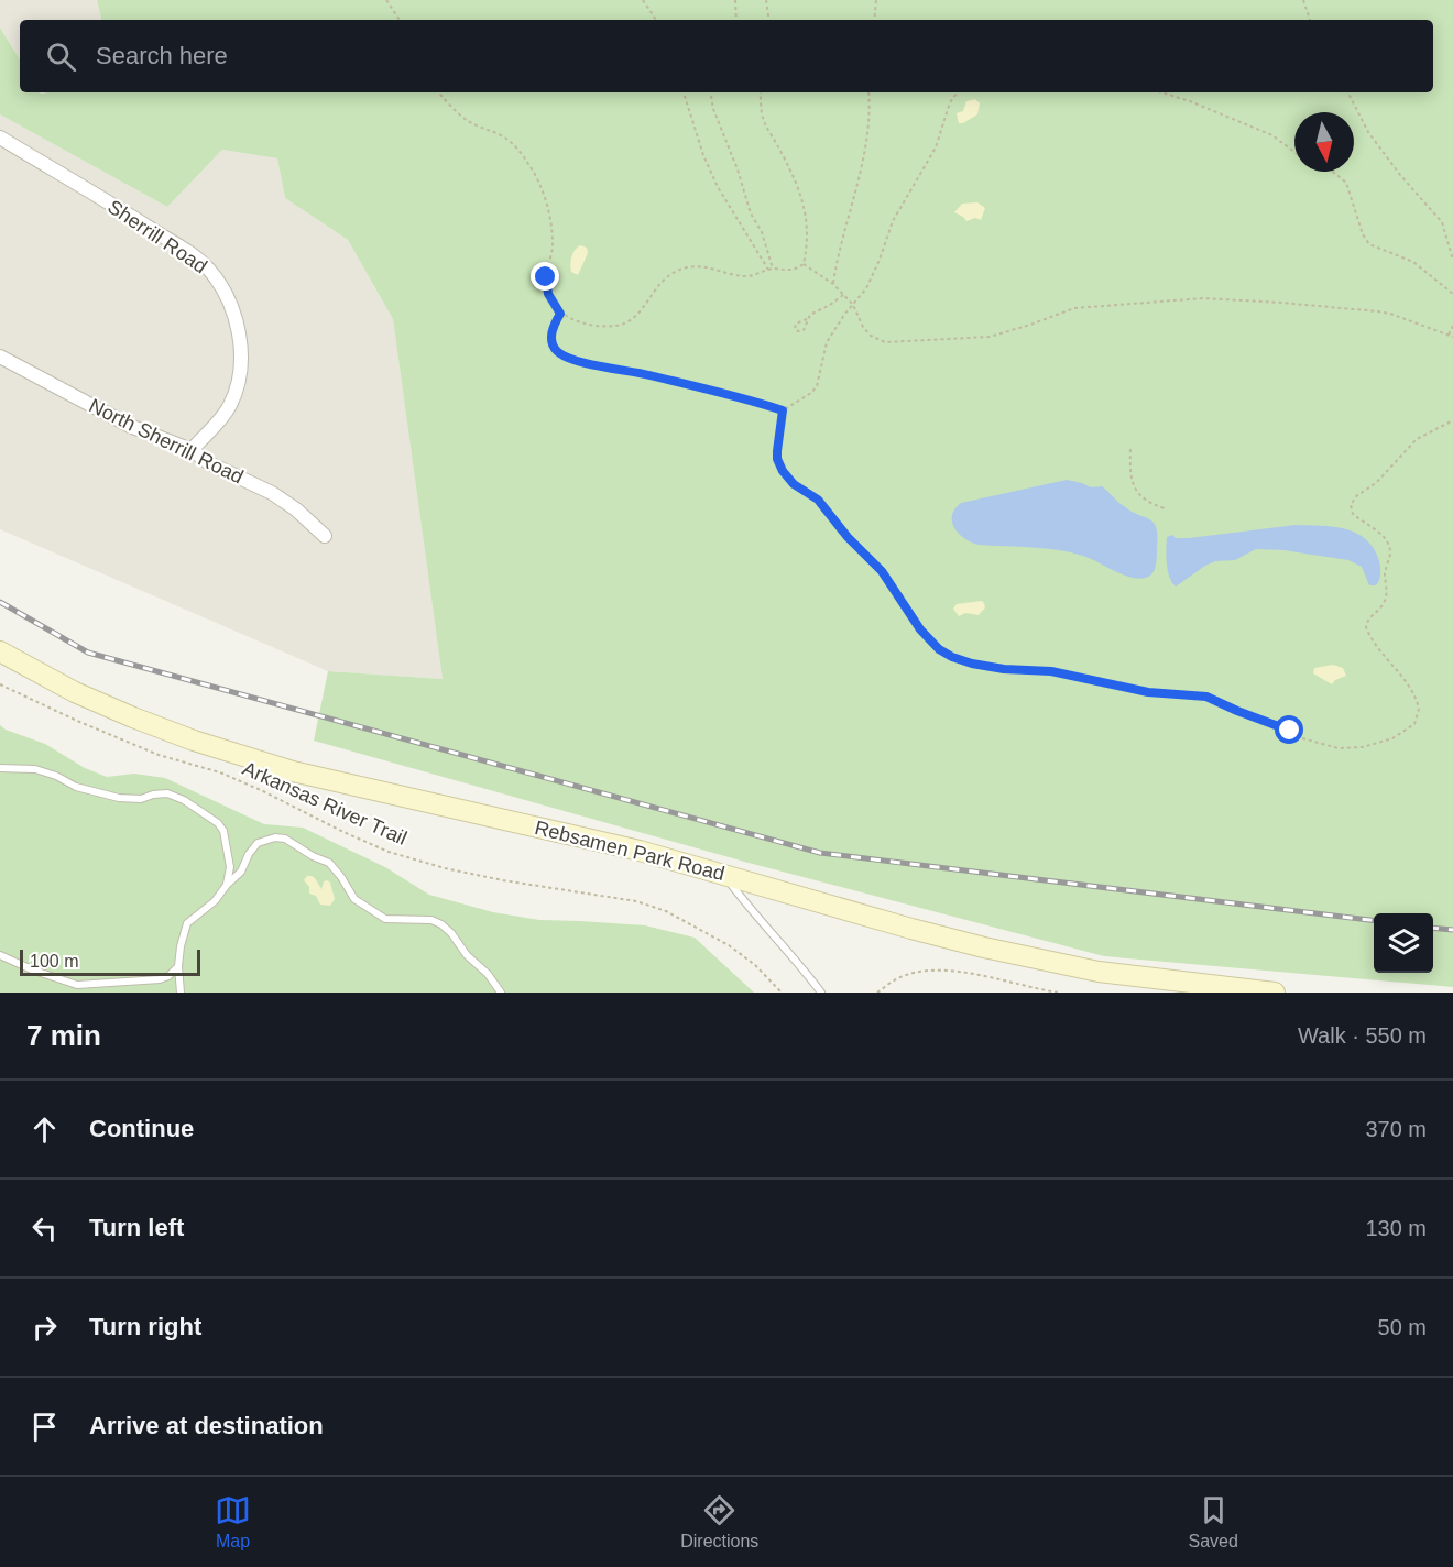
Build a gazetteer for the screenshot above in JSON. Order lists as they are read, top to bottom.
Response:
{
  "streets": {
    "street": ["Sherrill Road", "North Sherrill Road", "Rebsamen Park Road"],
    "path": ["Arkansas River Trail"]
  },
  "crossings": [
    ["Sherrill Road", "North Sherrill Road"]
  ],
  "scale_bar": "100 m",
  "north": "bottom",
  "page": {
    "search": "Search here",
    "scale": "100 m",
    "heading": ["7 min", "Walk · 550 m"],
    "list": [
      ["Continue", "370 m"],
      ["Turn left", "130 m"],
      ["Turn right", "50 m"],
      "Arrive at destination"
    ],
    "nav": ["Map", "Directions", "Saved"]
  }
}
